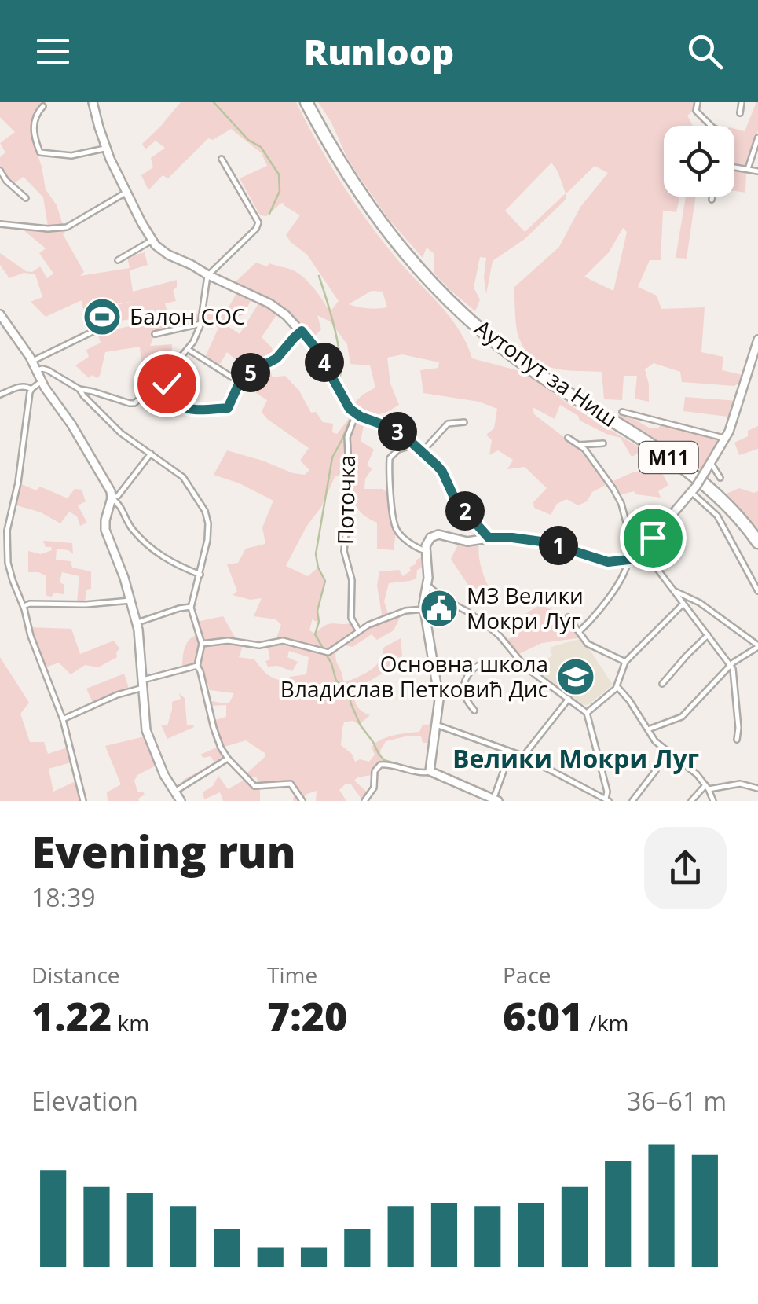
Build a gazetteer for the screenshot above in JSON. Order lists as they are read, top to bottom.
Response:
{
  "streets": {
    "highway": ["Аутопут за Ниш", "M11"],
    "street": ["Поточка"]
  },
  "districts": ["Велики Мокри Луг"],
  "places": {
    "sports": ["Балон СОС"],
    "public building": ["МЗ Велики Мокри Луг"],
    "school or university": ["Основна школа Владислав Петковић Дис"]
  },
  "page": {
    "header": "Runloop",
    "pins": [
      "4",
      "5",
      "3",
      "2",
      "1"
    ],
    "heading": ["Evening run", "18:39"],
    "stats": [
      ["Distance", "1.22 km"],
      ["Time", "7:20"],
      ["Pace", "6:01 /km"]
    ],
    "chart": ["Elevation", "36–61 m"]
  }
}
